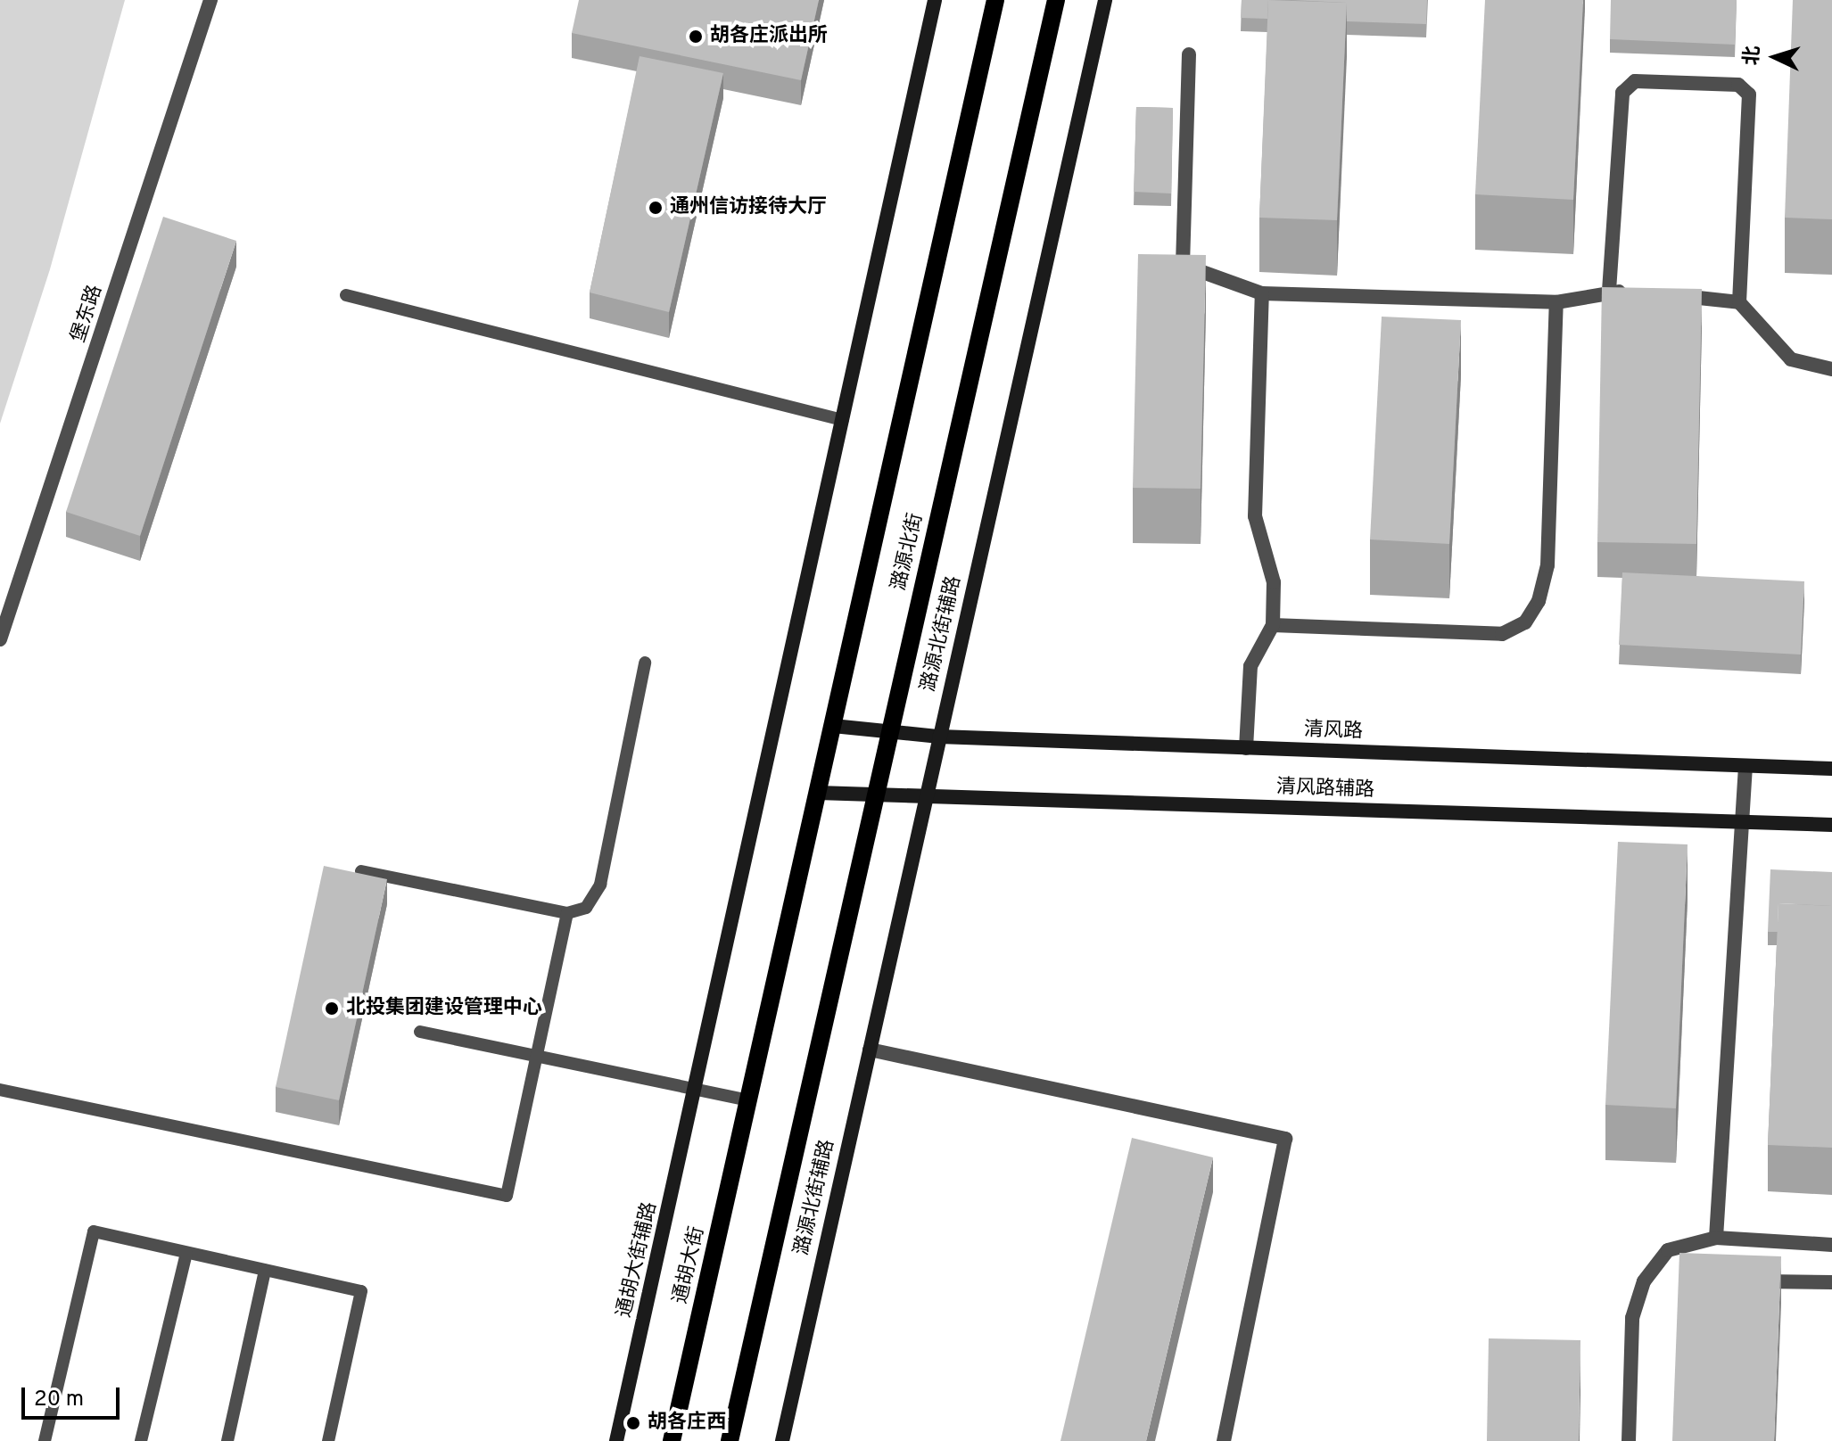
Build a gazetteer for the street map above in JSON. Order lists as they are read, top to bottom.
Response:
{
  "streets": {
    "main road": ["潞源北街", "通胡大街"],
    "street": [
      "堡东路",
      "潞源北街辅路",
      "清风路",
      "清风路辅路",
      "通胡大街辅路"
    ]
  },
  "crossings": [
    ["潞源北街", "清风路"],
    ["潞源北街", "清风路辅路"],
    ["潞源北街", "通胡大街"],
    ["潞源北街辅路", "清风路"],
    ["潞源北街辅路", "清风路辅路"]
  ],
  "places": [
    "胡各庄派出所",
    "通州信访接待大厅",
    "北投集团建设管理中心",
    "胡各庄西"
  ],
  "scale_bar": "20 m",
  "north": "left"
}
